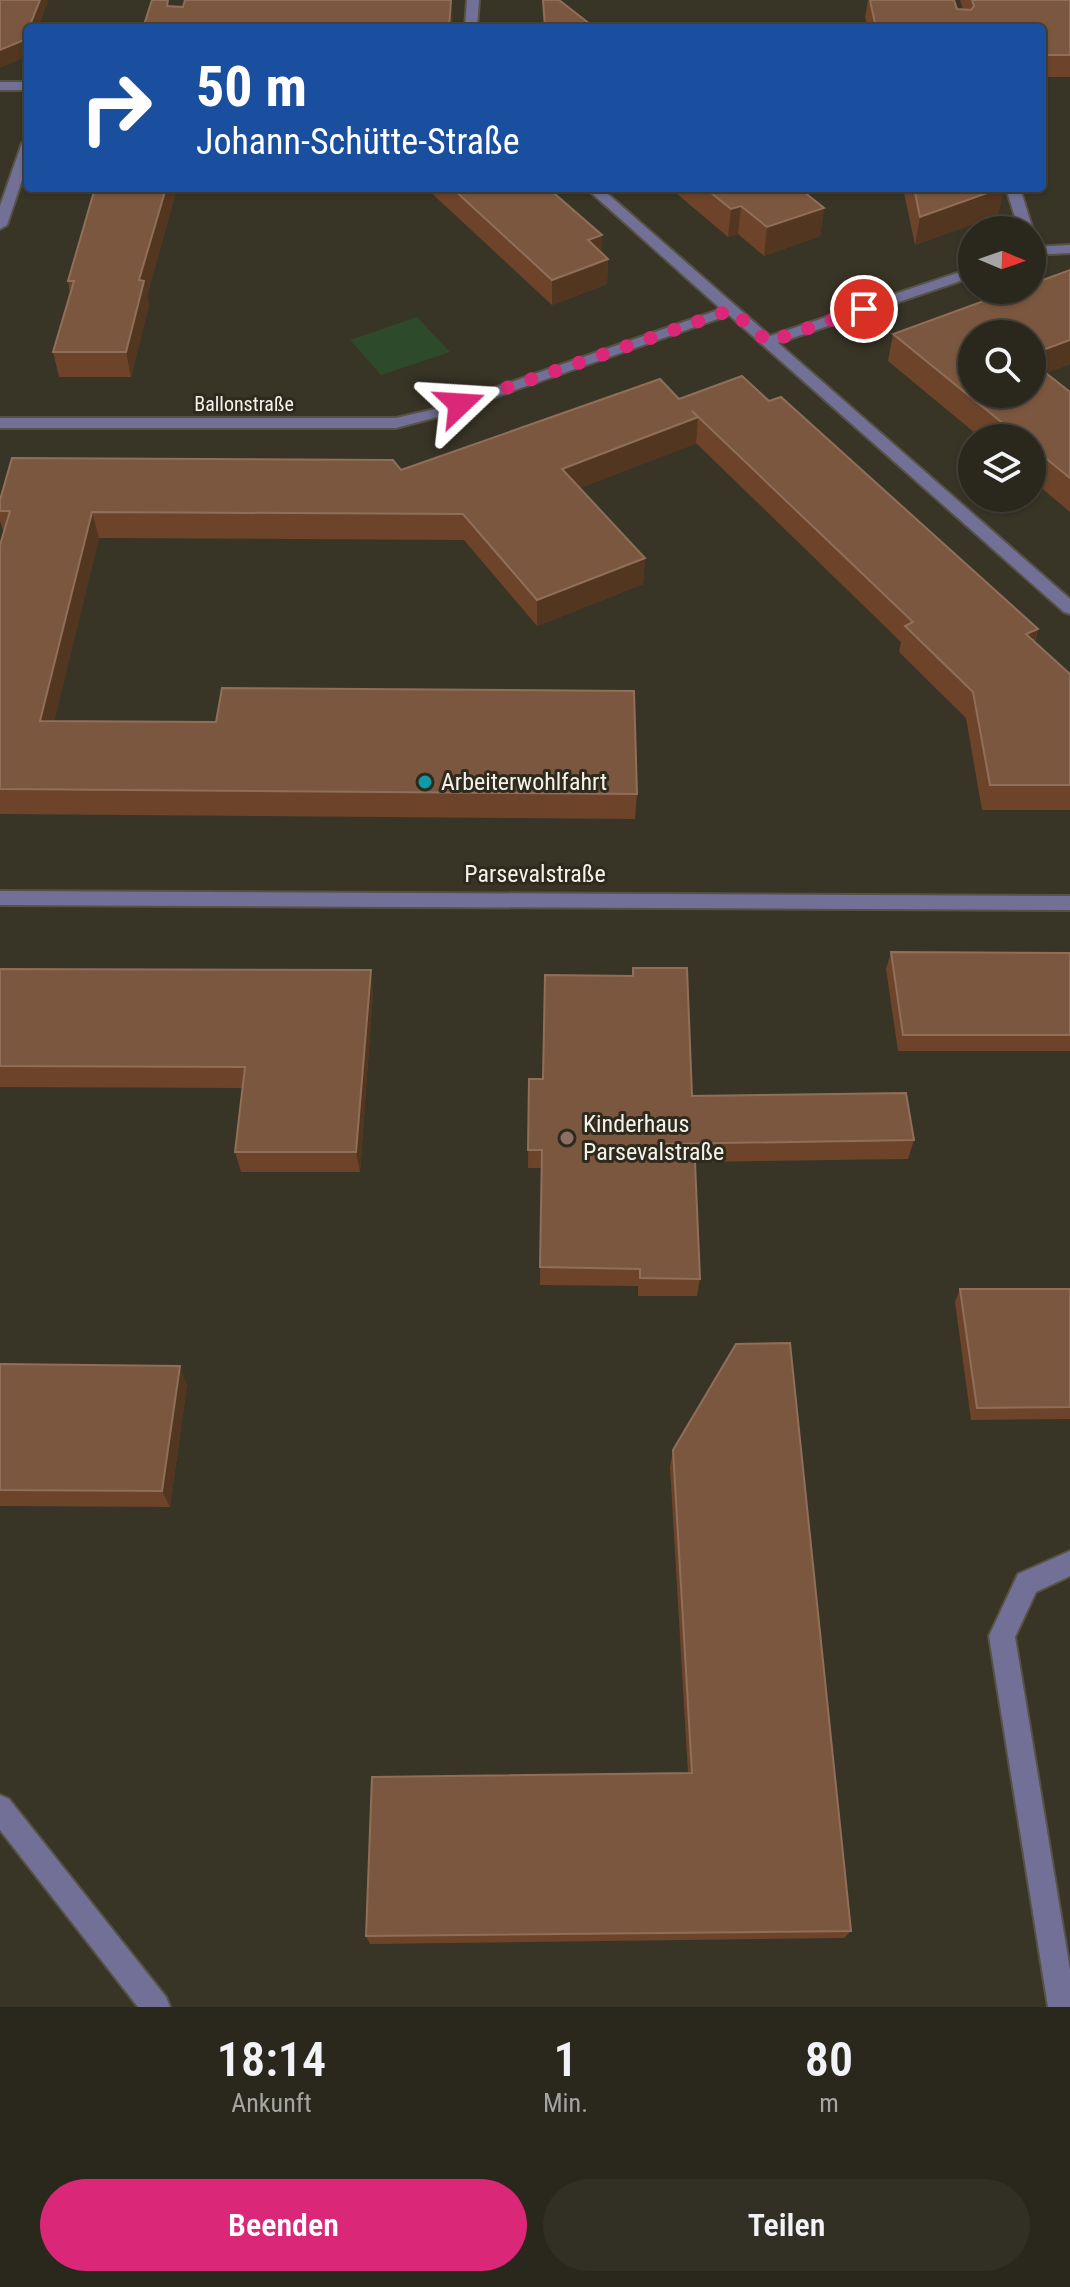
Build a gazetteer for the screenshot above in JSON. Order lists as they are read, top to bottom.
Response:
{
  "streets": {
    "street": ["Ballonstraße", "Parsevalstraße"]
  },
  "places": ["Arbeiterwohlfahrt", "Kinderhaus Parsevalstraße"],
  "north": "right",
  "page": {
    "turn": ["50 m", "Johann-Schütte-Straße"],
    "eta": [
      "18:14",
      "Ankunft",
      "1",
      "Min.",
      "80",
      "m"
    ],
    "buttons": ["Beenden", "Teilen"]
  }
}
